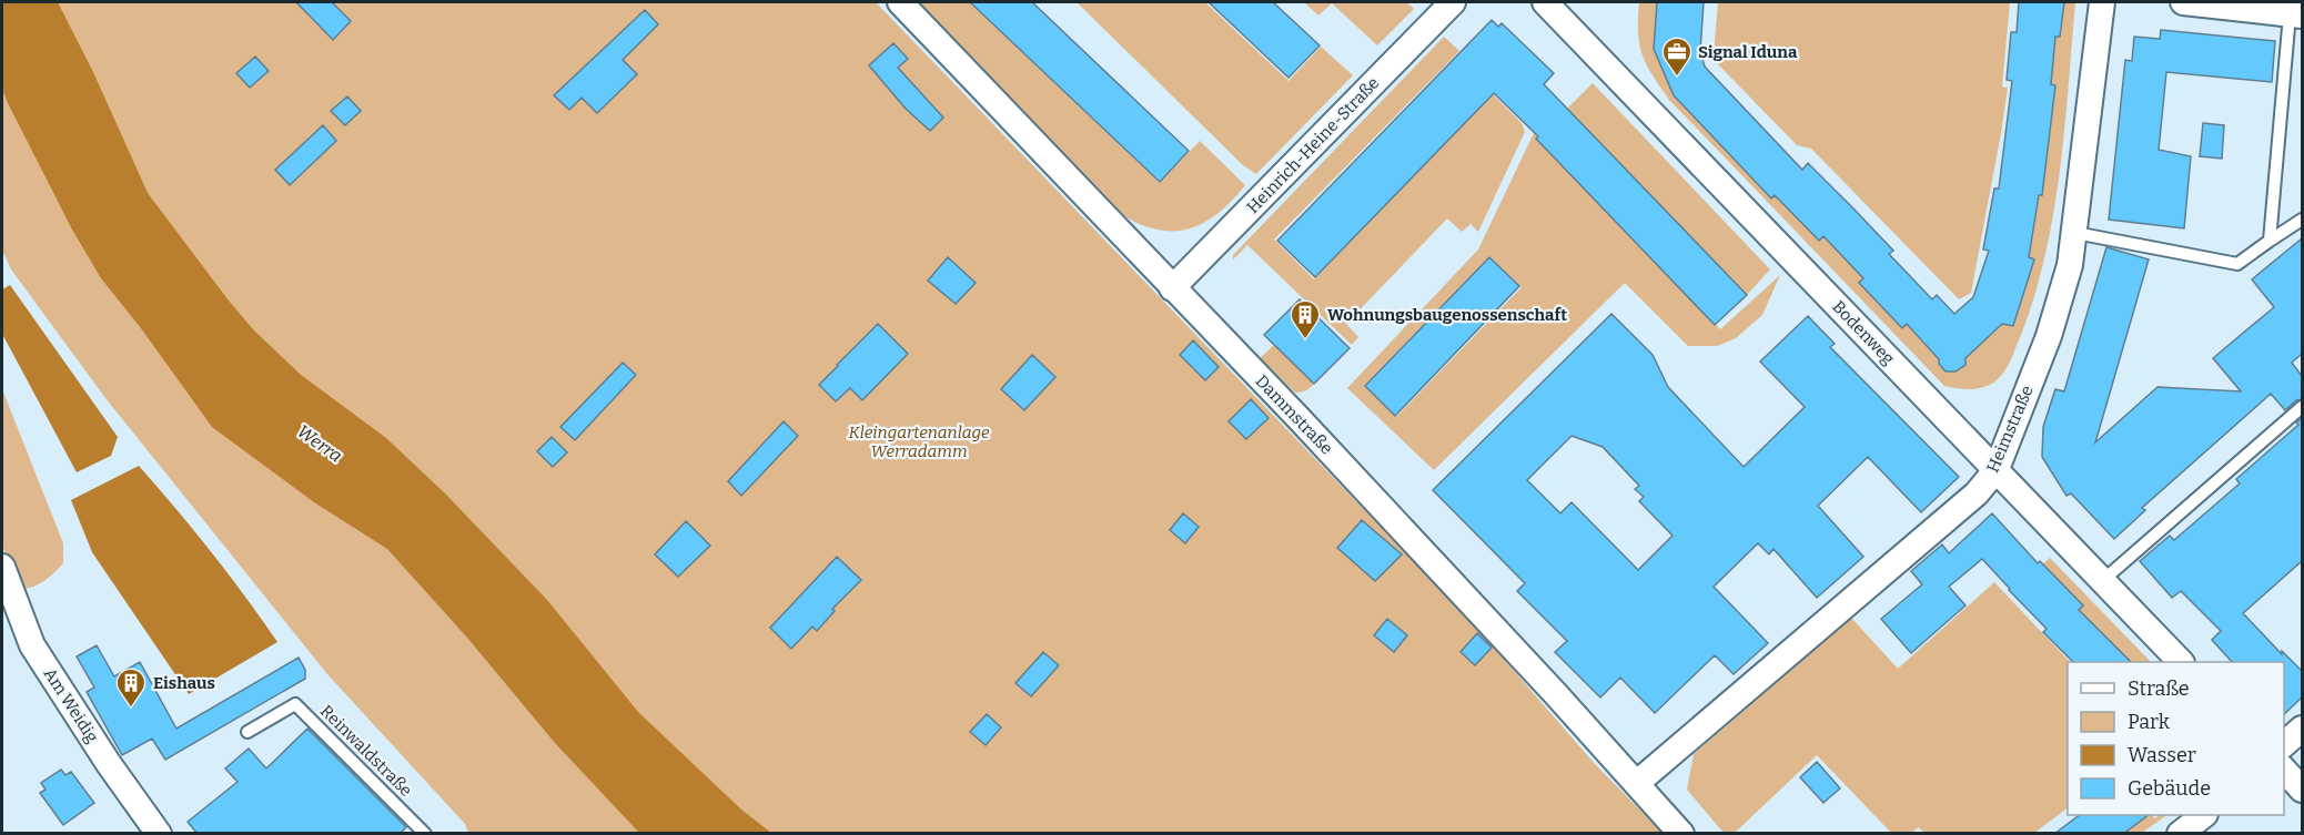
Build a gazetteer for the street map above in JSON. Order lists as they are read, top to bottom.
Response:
{
  "streets": {
    "street": [
      "Heinrich-Heine-Straße",
      "Bodenweg",
      "Dammstraße",
      "Heimstraße",
      "Am Weidig"
    ],
    "lane": ["Reinwaldstraße"]
  },
  "crossings": [
    ["Heinrich-Heine-Straße", "Dammstraße"],
    ["Bodenweg", "Heimstraße"],
    ["Dammstraße", "Heimstraße"]
  ],
  "water": ["Werra"],
  "parks": ["Kleingartenanlage Werradamm"],
  "places": {
    "office": ["Signal Iduna"],
    "building": ["Wohnungsbaugenossenschaft", "Eishaus"]
  },
  "legend": [
    "Straße",
    "Park",
    "Wasser",
    "Gebäude"
  ]
}
